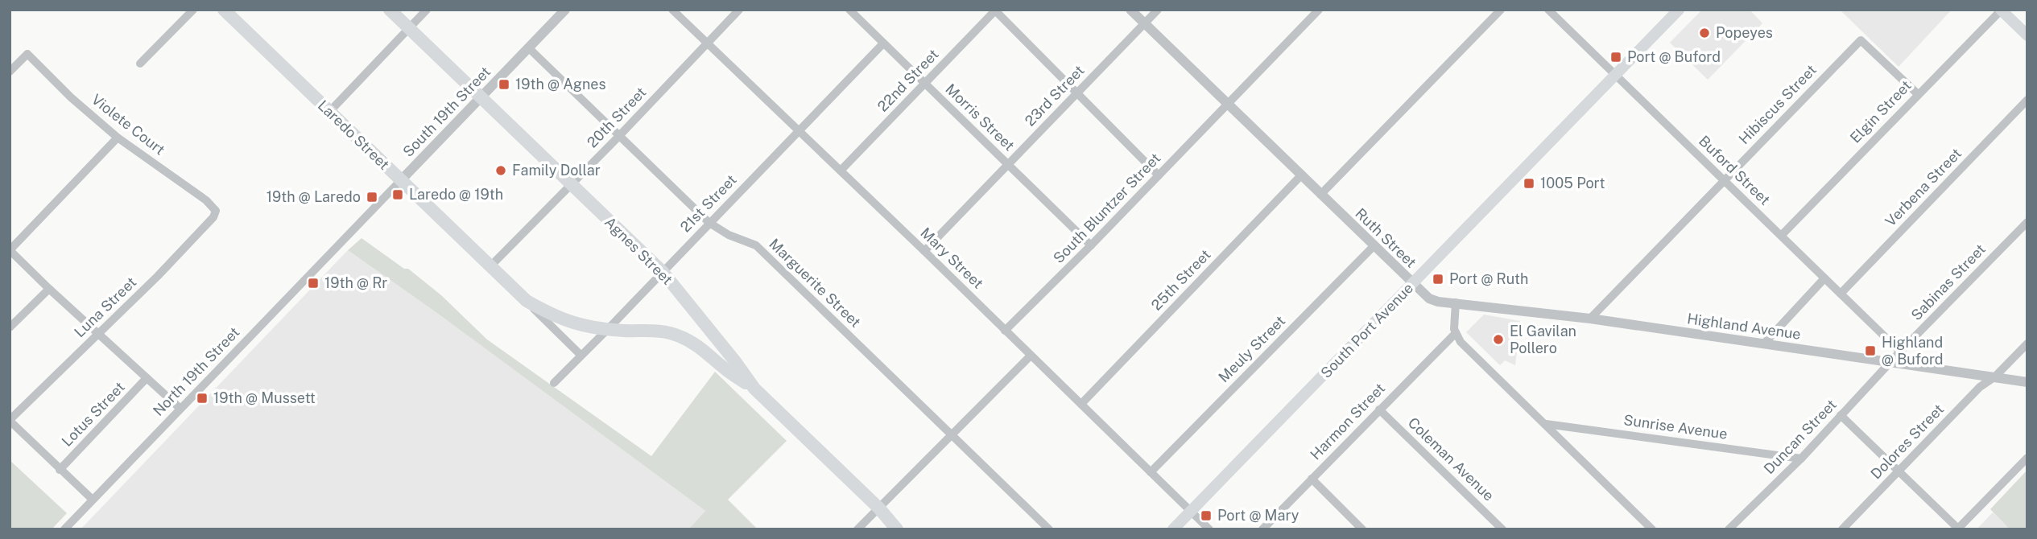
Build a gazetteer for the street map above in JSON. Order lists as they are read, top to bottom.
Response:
{
  "streets": {
    "main road": ["Laredo Street", "Agnes Street", "South Port Avenue"],
    "street": [
      "22nd Street",
      "23rd Street",
      "Hibiscus Street",
      "South 19th Street",
      "Elgin Street",
      "20th Street",
      "Morris Street",
      "Violete Court",
      "Buford Street",
      "Verbena Street",
      "21st Street",
      "South Bluntzer Street",
      "Ruth Street",
      "Mary Street",
      "25th Street",
      "Sabinas Street",
      "Marguerite Street",
      "Luna Street",
      "Highland Avenue",
      "Meuly Street",
      "North 19th Street",
      "Lotus Street",
      "Harmon Street",
      "Sunrise Avenue",
      "Duncan Street",
      "Dolores Street",
      "Coleman Avenue"
    ]
  },
  "crossings": [
    ["22nd Street", "Morris Street"],
    ["22nd Street", "Mary Street"],
    ["23rd Street", "Morris Street"],
    ["23rd Street", "Ruth Street"],
    ["23rd Street", "Mary Street"],
    ["Hibiscus Street", "Elgin Street"],
    ["Hibiscus Street", "Buford Street"],
    ["Hibiscus Street", "Highland Avenue"],
    ["South 19th Street", "Laredo Street"],
    ["South 19th Street", "Agnes Street"],
    ["South 19th Street", "Marguerite Street"],
    ["South 19th Street", "North 19th Street"],
    ["Elgin Street", "Buford Street"],
    ["20th Street", "Laredo Street"],
    ["20th Street", "Agnes Street"],
    ["20th Street", "Mary Street"],
    ["20th Street", "Marguerite Street"],
    ["Morris Street", "21st Street"],
    ["Morris Street", "South Bluntzer Street"],
    ["Violete Court", "Luna Street"],
    ["Laredo Street", "21st Street"],
    ["Buford Street", "Verbena Street"],
    ["Buford Street", "Sabinas Street"],
    ["Buford Street", "South Port Avenue"],
    ["21st Street", "Agnes Street"],
    ["21st Street", "Mary Street"],
    ["21st Street", "Marguerite Street"],
    ["South Bluntzer Street", "Ruth Street"],
    ["South Bluntzer Street", "Mary Street"],
    ["Ruth Street", "25th Street"],
    ["Ruth Street", "Highland Avenue"],
    ["Ruth Street", "South Port Avenue"],
    ["Ruth Street", "Meuly Street"],
    ["Mary Street", "25th Street"],
    ["Mary Street", "South Port Avenue"],
    ["Mary Street", "Meuly Street"],
    ["Sabinas Street", "Highland Avenue"],
    ["Sabinas Street", "Duncan Street"],
    ["Highland Avenue", "Duncan Street"],
    ["Highland Avenue", "Dolores Street"],
    ["Harmon Street", "Coleman Avenue"],
    ["Sunrise Avenue", "Duncan Street"]
  ],
  "places": {
    "other": ["Popeyes", "Family Dollar", "El Gavilan Pollero"],
    "transit": [
      "Port @ Buford",
      "19th @ Agnes",
      "1005 Port",
      "Laredo @ 19th",
      "19th @ Laredo",
      "Port @ Ruth",
      "19th @ Rr",
      "Highland @ Buford",
      "19th @ Mussett",
      "Port @ Mary"
    ]
  }
}
